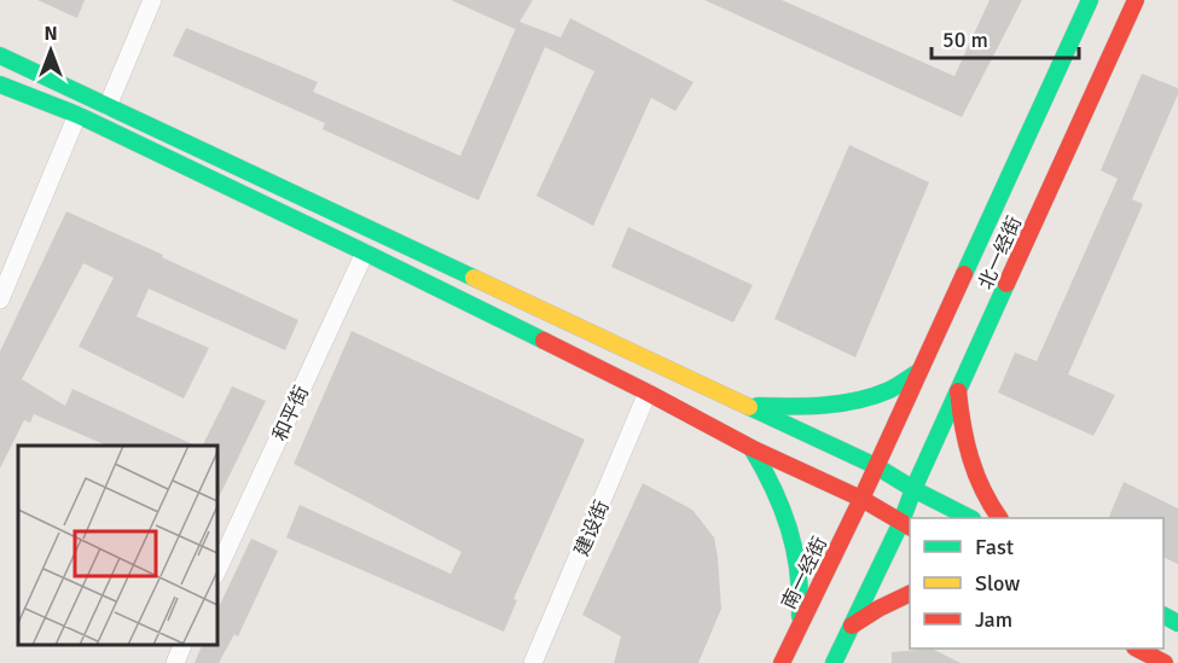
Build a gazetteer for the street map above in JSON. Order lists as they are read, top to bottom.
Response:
{
  "streets": {
    "main road": ["北一经街", "南一经街"],
    "street": ["和平街", "建设街"]
  },
  "crossings": [
    ["北一经街", "南一经街"]
  ],
  "legend": ["Fast", "Slow", "Jam"],
  "scale_bar": "50 m",
  "north": "top"
}
